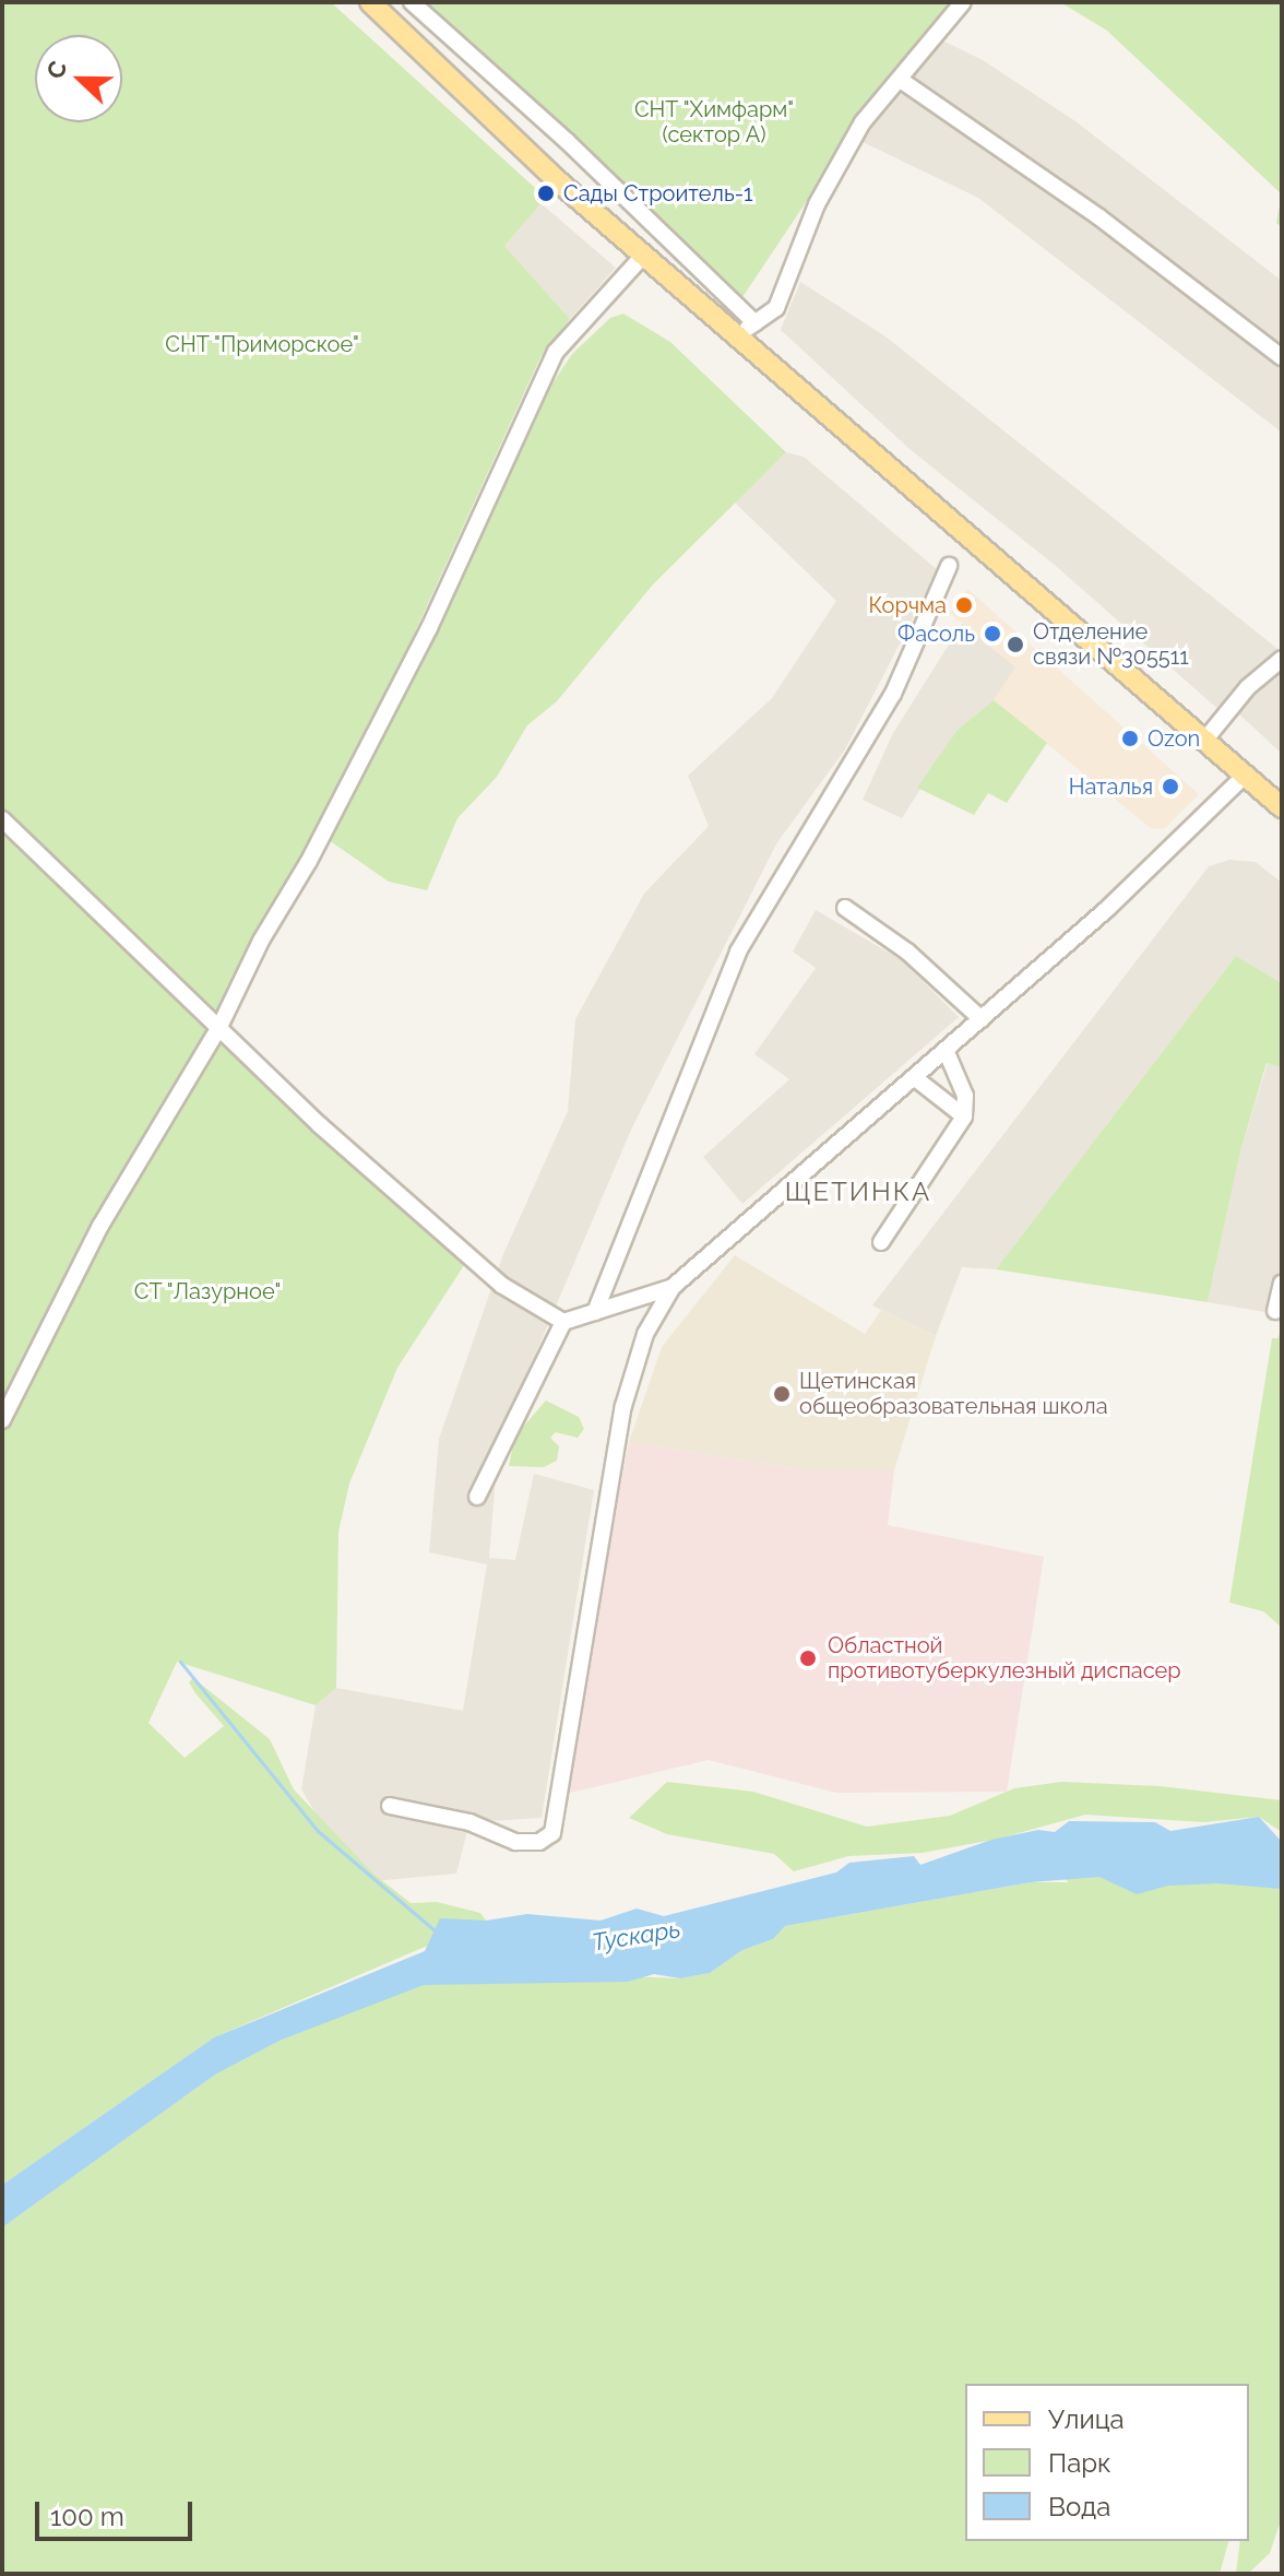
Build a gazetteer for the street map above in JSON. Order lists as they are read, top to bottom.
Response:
{
  "districts": ["ЩЕТИНКА"],
  "water": ["Тускарь"],
  "parks": ["СНТ \"Химфарм\" (сектор А)", "СНТ \"Приморское\"", "СТ \"Лазурное\""],
  "places": [
    "Сады Строитель-1",
    "Корчма",
    "Фасоль",
    "Отделение связи №305511",
    "Ozon",
    "Наталья",
    "Щетинская общеобразовательная школа",
    "Областной противотуберкулезный диспасер"
  ],
  "legend": ["Улица", "Парк", "Вода"],
  "scale_bar": "100 m",
  "north": "left"
}
